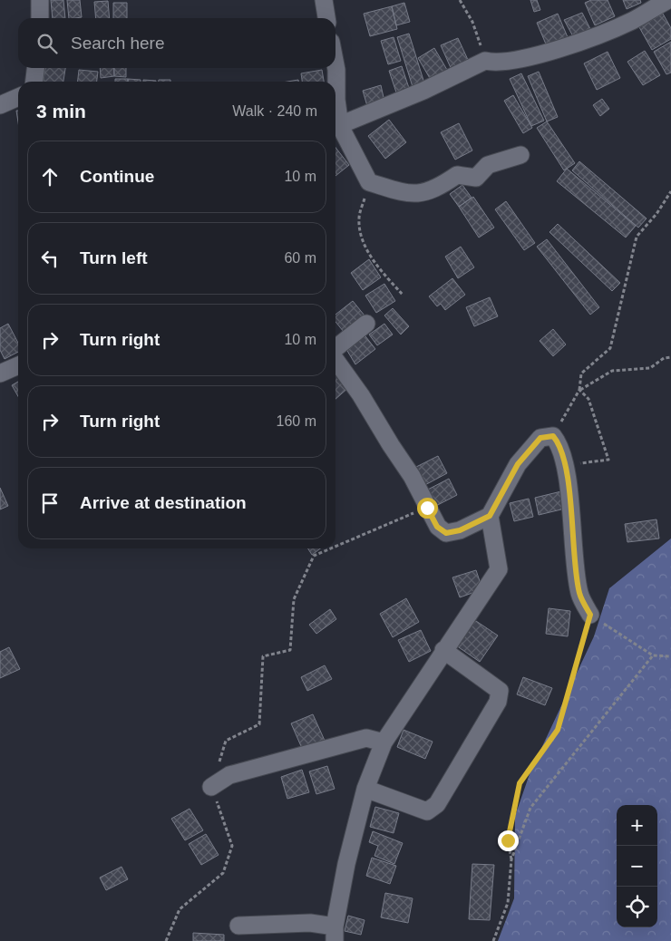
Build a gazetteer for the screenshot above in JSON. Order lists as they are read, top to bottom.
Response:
{
  "page": {
    "search": "Search here",
    "heading": ["3 min", "Walk · 240 m"],
    "list": [
      ["Continue", "10 m"],
      ["Turn left", "60 m"],
      ["Turn right", "10 m"],
      ["Turn right", "160 m"],
      "Arrive at destination"
    ],
    "map_buttons": ["+", "−"]
  }
}
